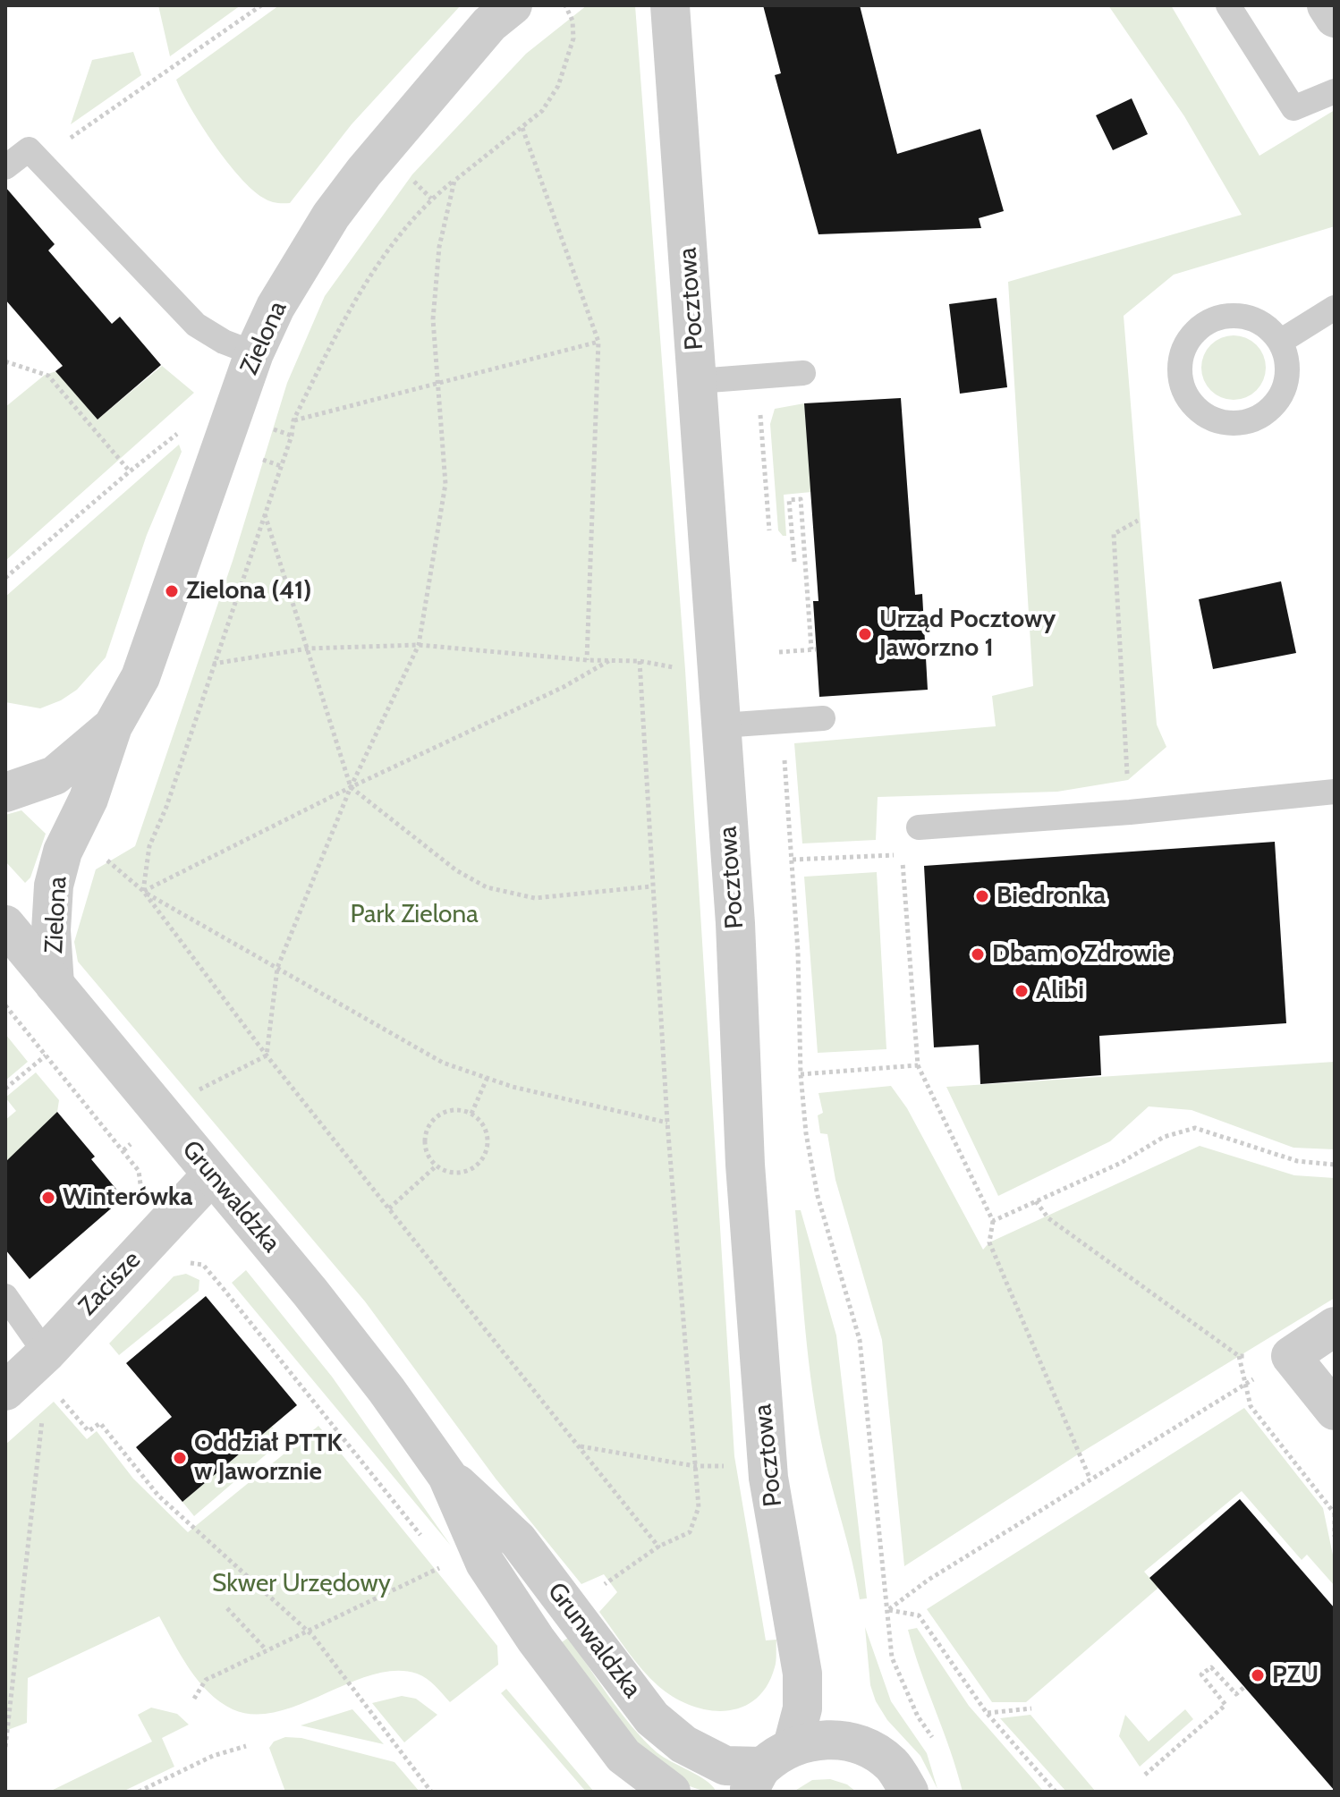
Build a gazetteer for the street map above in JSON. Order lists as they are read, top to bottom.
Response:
{
  "streets": {
    "street": [
      "Pocztowa",
      "Zielona",
      "Grunwaldzka",
      "Zacisze"
    ]
  },
  "crossings": [
    ["Pocztowa", "Grunwaldzka"],
    ["Zielona", "Grunwaldzka"],
    ["Grunwaldzka", "Zacisze"]
  ],
  "parks": ["Park Zielona", "Skwer Urzędowy"],
  "places": [
    "Zielona (41)",
    "Urząd Pocztowy Jaworzno 1",
    "Biedronka",
    "Dbam o Zdrowie",
    "Alibi",
    "Winterówka",
    "Oddział PTTK w Jaworznie",
    "PZU"
  ]
}
